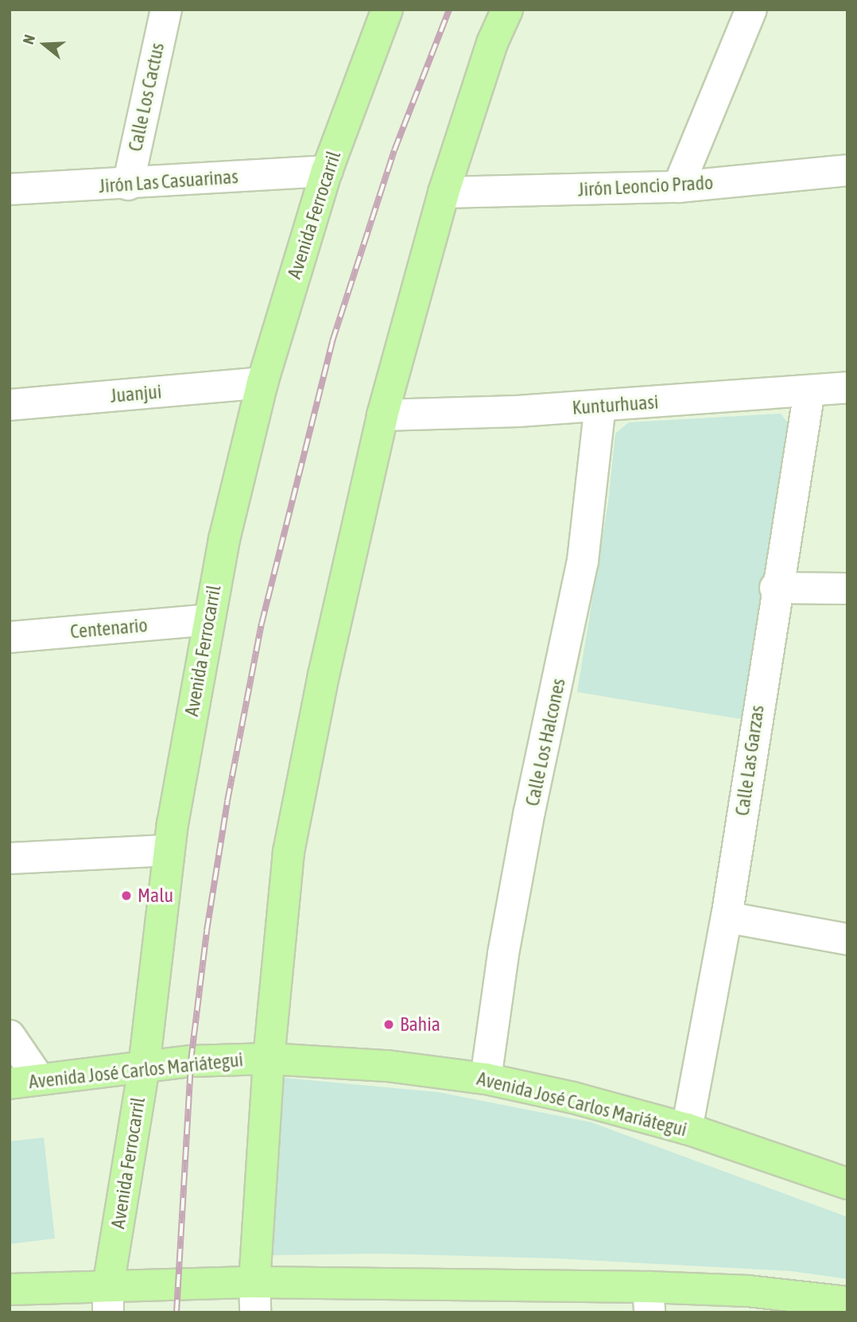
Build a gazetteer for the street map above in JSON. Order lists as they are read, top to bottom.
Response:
{
  "streets": {
    "main road": ["Avenida Ferrocarril", "Avenida José Carlos Mariátegui"],
    "street": [
      "Calle Los Cactus",
      "Jirón Las Casuarinas",
      "Jirón Leoncio Prado",
      "Juanjui",
      "Kunturhuasi",
      "Centenario",
      "Calle Los Halcones",
      "Calle Las Garzas"
    ]
  },
  "crossings": [
    ["Calle Los Cactus", "Jirón Las Casuarinas"],
    ["Jirón Las Casuarinas", "Avenida Ferrocarril"],
    ["Avenida Ferrocarril", "Juanjui"],
    ["Avenida Ferrocarril", "Centenario"],
    ["Avenida Ferrocarril", "Avenida José Carlos Mariátegui"],
    ["Kunturhuasi", "Calle Los Halcones"],
    ["Kunturhuasi", "Calle Las Garzas"],
    ["Calle Los Halcones", "Avenida José Carlos Mariátegui"],
    ["Calle Las Garzas", "Avenida José Carlos Mariátegui"]
  ],
  "places": ["Malu", "Bahia"],
  "north": "left"
}
